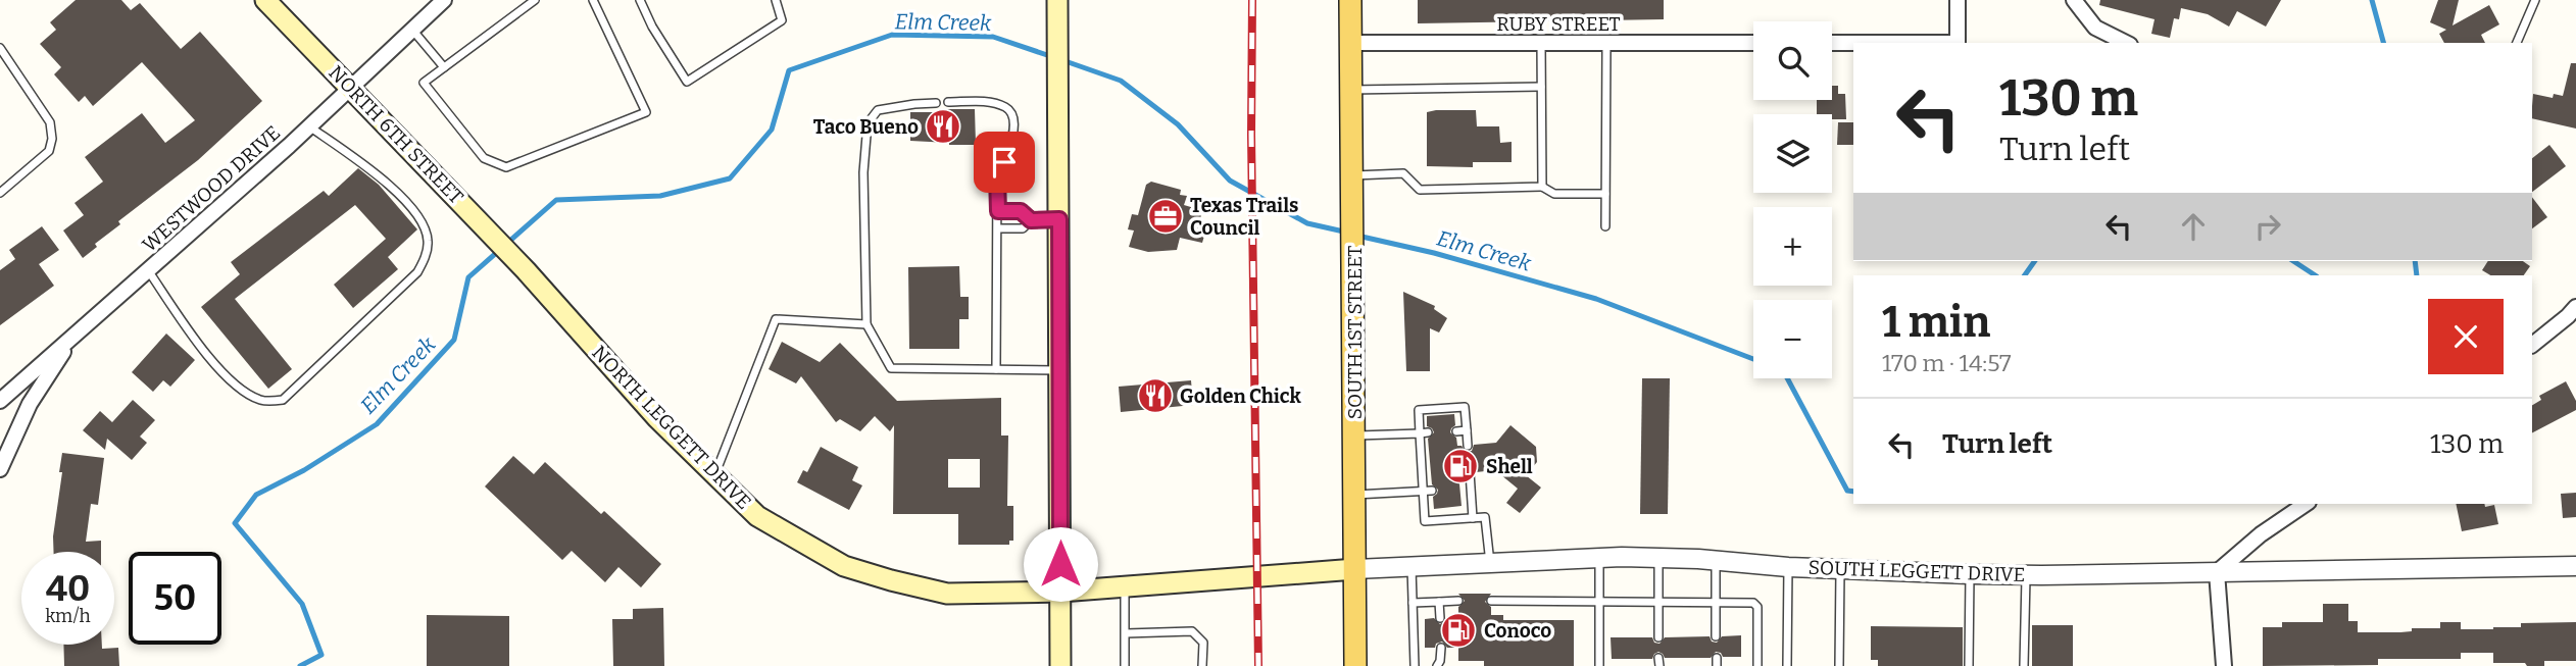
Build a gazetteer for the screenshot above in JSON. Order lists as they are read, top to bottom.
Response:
{
  "streets": {
    "main road": [
      "NORTH 6TH STREET",
      "SOUTH 1ST STREET",
      "NORTH LEGGETT DRIVE",
      "SOUTH LEGGETT DRIVE"
    ],
    "street": ["RUBY STREET", "WESTWOOD DRIVE"]
  },
  "crossings": [
    ["RUBY STREET", "SOUTH 1ST STREET"],
    ["NORTH 6TH STREET", "WESTWOOD DRIVE"],
    ["NORTH 6TH STREET", "NORTH LEGGETT DRIVE"],
    ["SOUTH 1ST STREET", "SOUTH LEGGETT DRIVE"],
    ["NORTH LEGGETT DRIVE", "SOUTH LEGGETT DRIVE"]
  ],
  "water": ["Elm Creek"],
  "places": {
    "restaurant": ["Taco Bueno", "Golden Chick"],
    "office": ["Texas Trails Council"],
    "fuel station": ["Shell", "Conoco"]
  },
  "page": {
    "map_buttons": ["+", "−"],
    "turn": ["130 m", "Turn left"],
    "heading": ["1 min", "170 m · 14:57"],
    "list": [
      {
        "name": "Turn left",
        "value": "130 m"
      }
    ],
    "speed": "40 km/h",
    "limit": "50"
  }
}
